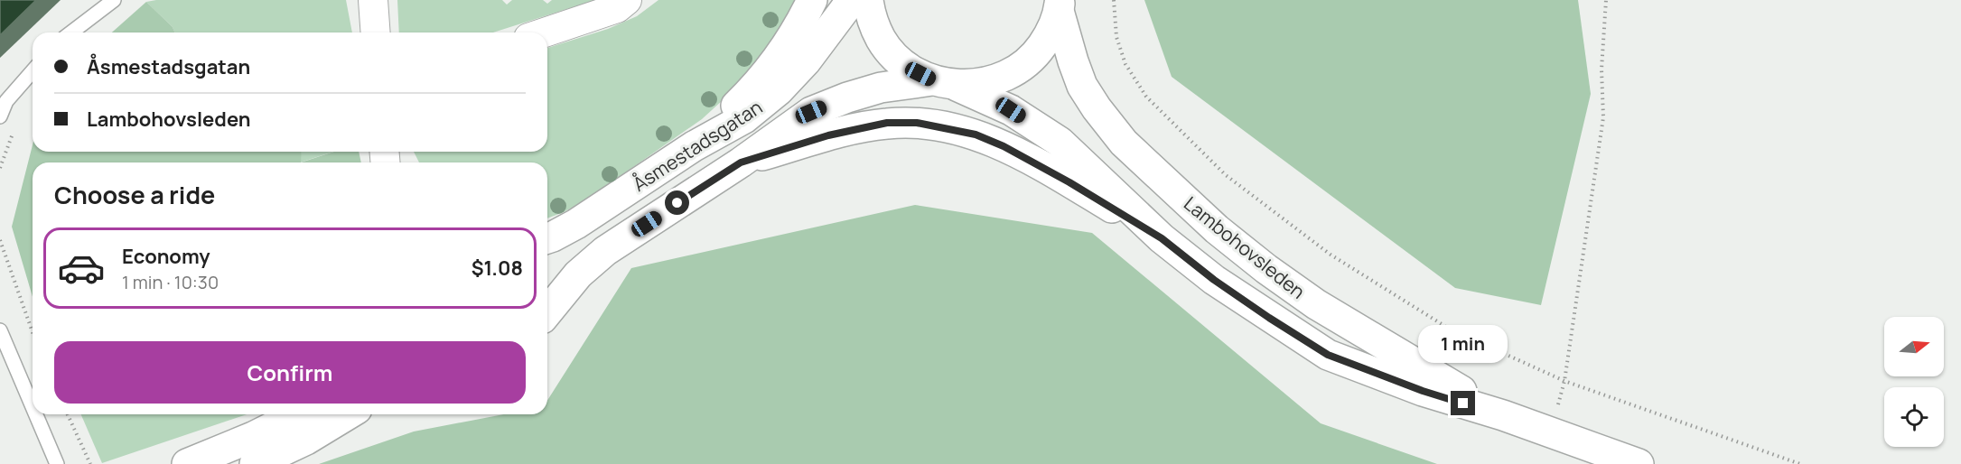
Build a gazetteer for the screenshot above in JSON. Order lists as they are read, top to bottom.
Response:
{
  "streets": {
    "street": ["Åsmestadsgatan", "Lambohovsleden"]
  },
  "crossings": [
    ["Åsmestadsgatan", "Lambohovsleden"]
  ],
  "north": "right",
  "page": {
    "banner": ["Åsmestadsgatan", "Lambohovsleden"],
    "heading": "Choose a ride",
    "list": [
      {
        "name": "Economy",
        "note": "1 min · 10:30",
        "value": "$1.08"
      }
    ],
    "bubble": "1 min",
    "buttons": "Confirm"
  }
}
